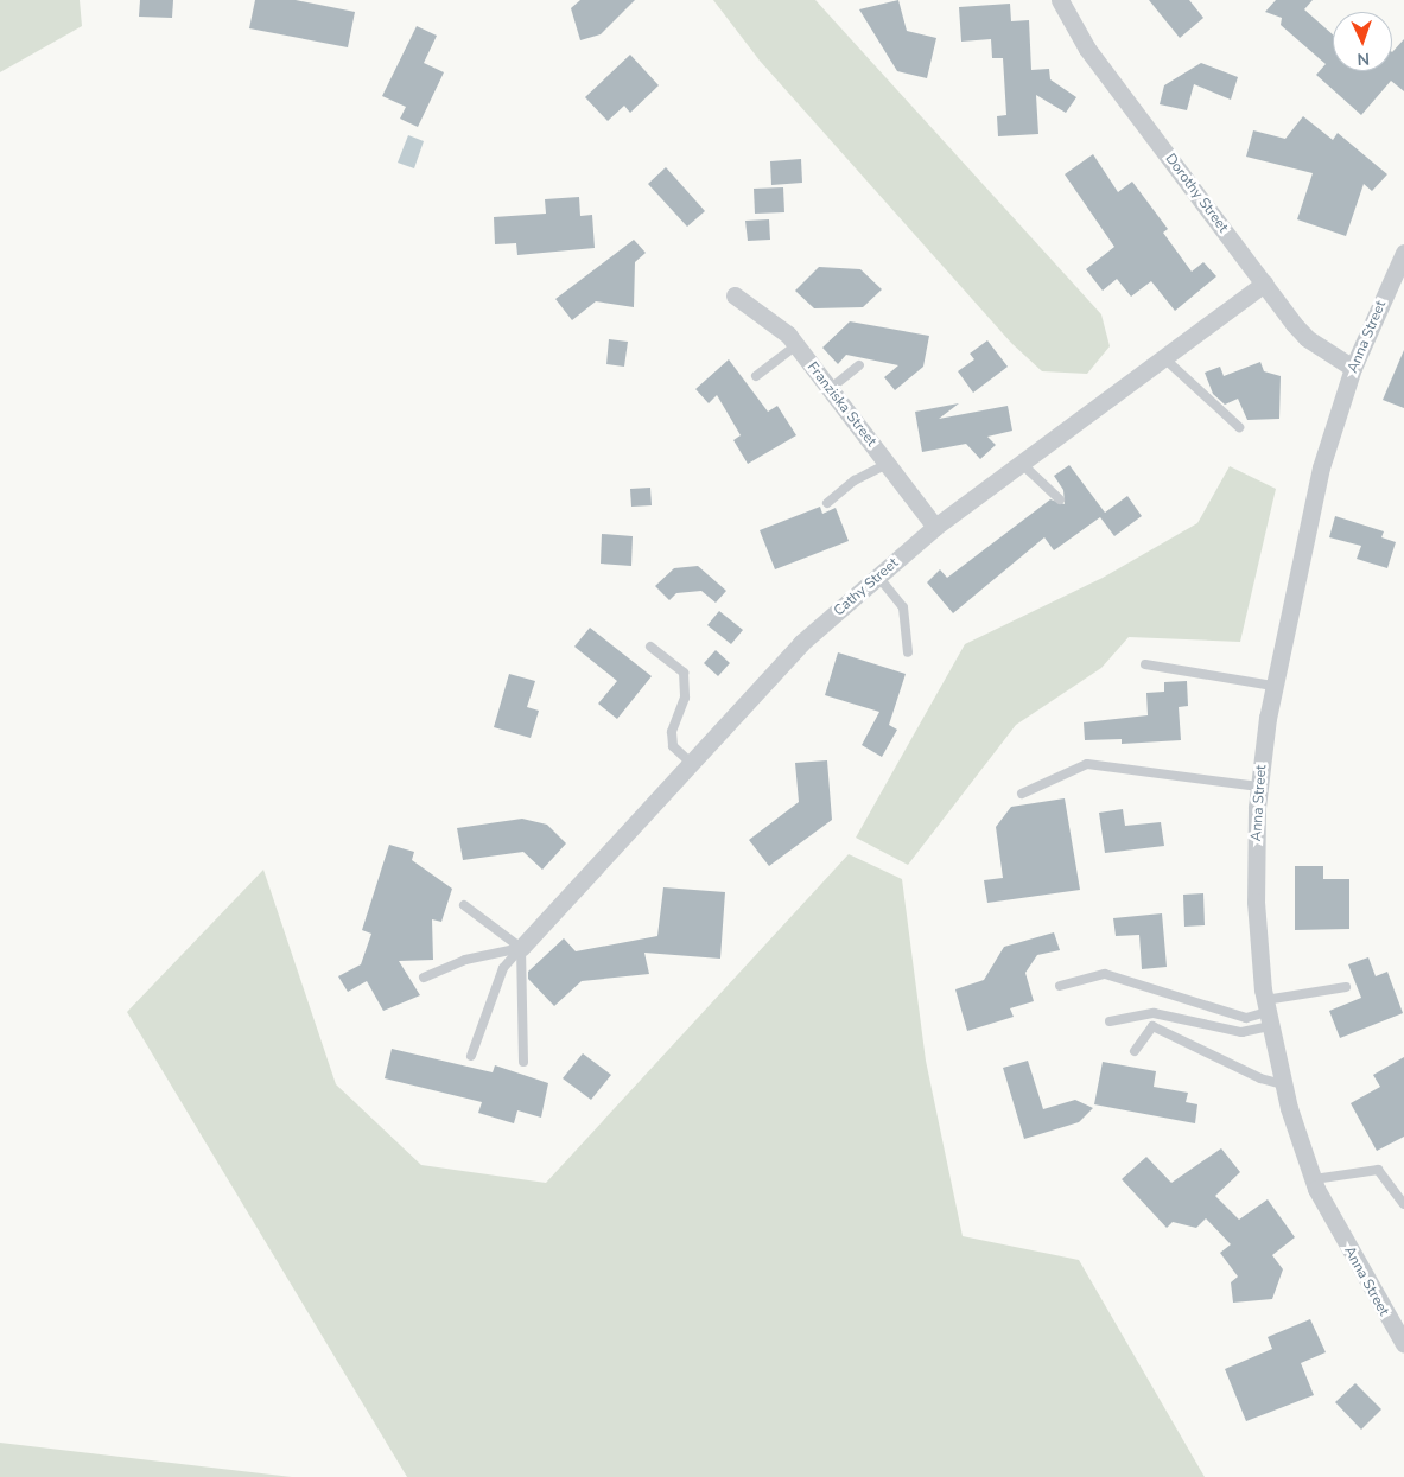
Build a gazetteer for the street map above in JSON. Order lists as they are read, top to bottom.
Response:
{
  "streets": {
    "street": [
      "Dorothy Street",
      "Anna Street",
      "Franziska Street",
      "Cathy Street"
    ]
  },
  "crossings": [
    ["Dorothy Street", "Anna Street"],
    ["Dorothy Street", "Cathy Street"],
    ["Franziska Street", "Cathy Street"]
  ],
  "north": "bottom"
}
